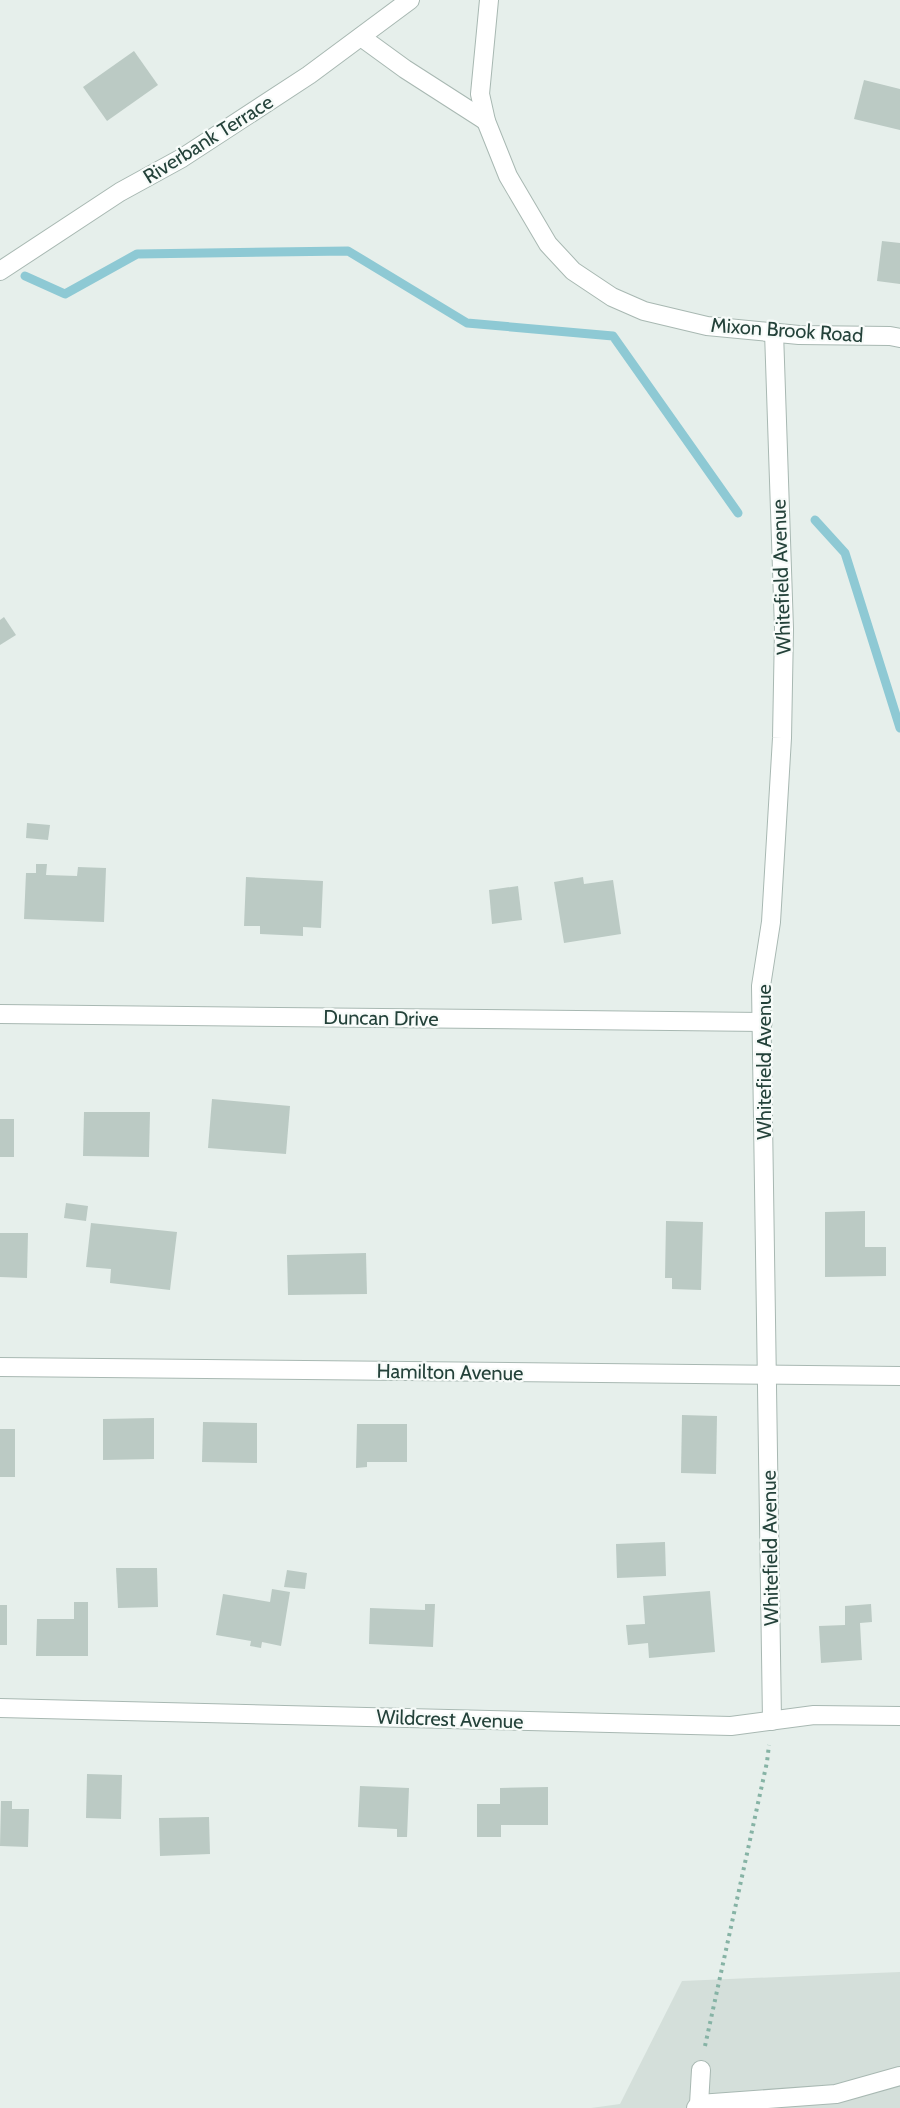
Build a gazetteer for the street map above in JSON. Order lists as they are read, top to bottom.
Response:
{
  "streets": {
    "street": [
      "Riverbank Terrace",
      "Mixon Brook Road",
      "Whitefield Avenue",
      "Duncan Drive",
      "Hamilton Avenue",
      "Wildcrest Avenue"
    ]
  },
  "crossings": [
    ["Mixon Brook Road", "Whitefield Avenue"],
    ["Whitefield Avenue", "Duncan Drive"],
    ["Whitefield Avenue", "Hamilton Avenue"],
    ["Whitefield Avenue", "Wildcrest Avenue"]
  ]
}
